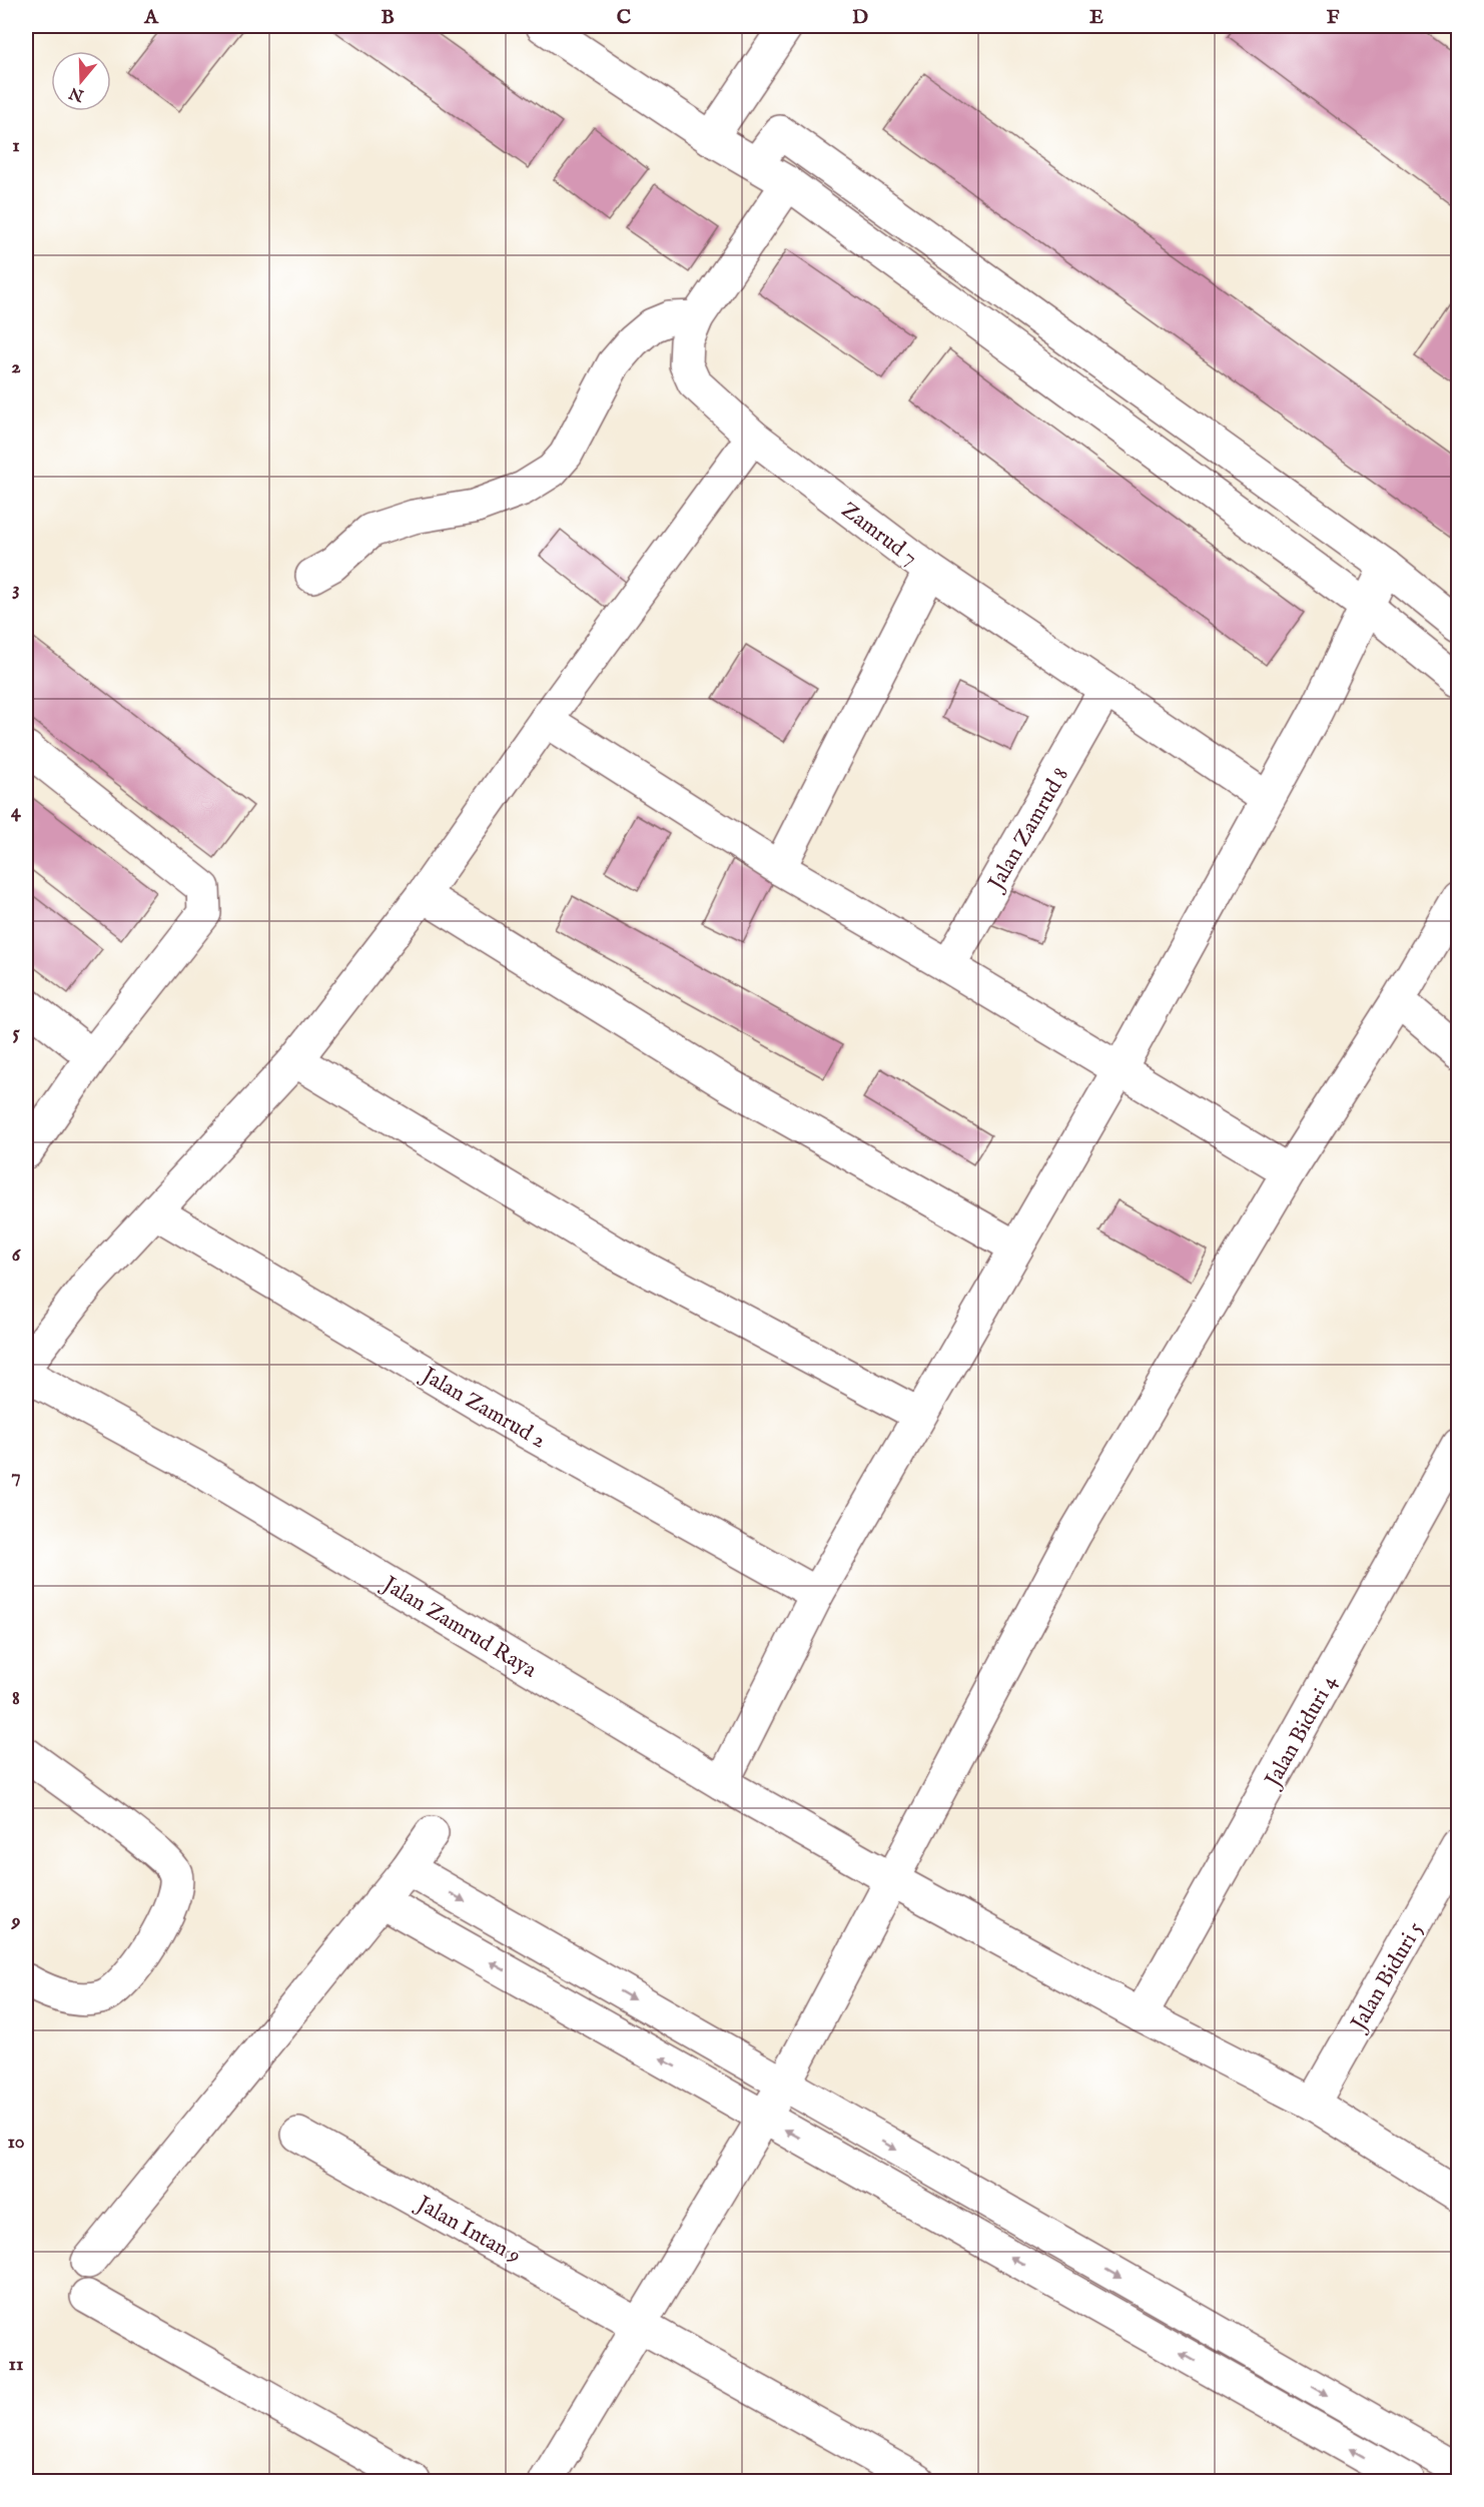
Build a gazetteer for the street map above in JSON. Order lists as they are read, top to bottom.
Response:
{
  "streets": {
    "street": [
      "Zamrud 7",
      "Jalan Zamrud 8",
      "Jalan Zamrud 2",
      "Jalan Zamrud Raya",
      "Jalan Biduri 4",
      "Jalan Biduri 5",
      "Jalan Intan 9"
    ]
  },
  "crossings": [
    ["Zamrud 7", "Jalan Zamrud 8"],
    ["Jalan Zamrud Raya", "Jalan Biduri 4"],
    ["Jalan Zamrud Raya", "Jalan Biduri 5"]
  ],
  "north": "bottom",
  "grid": {
    "columns": [
      "A",
      "B",
      "C",
      "D",
      "E",
      "F"
    ],
    "rows": [
      "1",
      "2",
      "3",
      "4",
      "5",
      "6",
      "7",
      "8",
      "9",
      "10",
      "11"
    ]
  }
}
